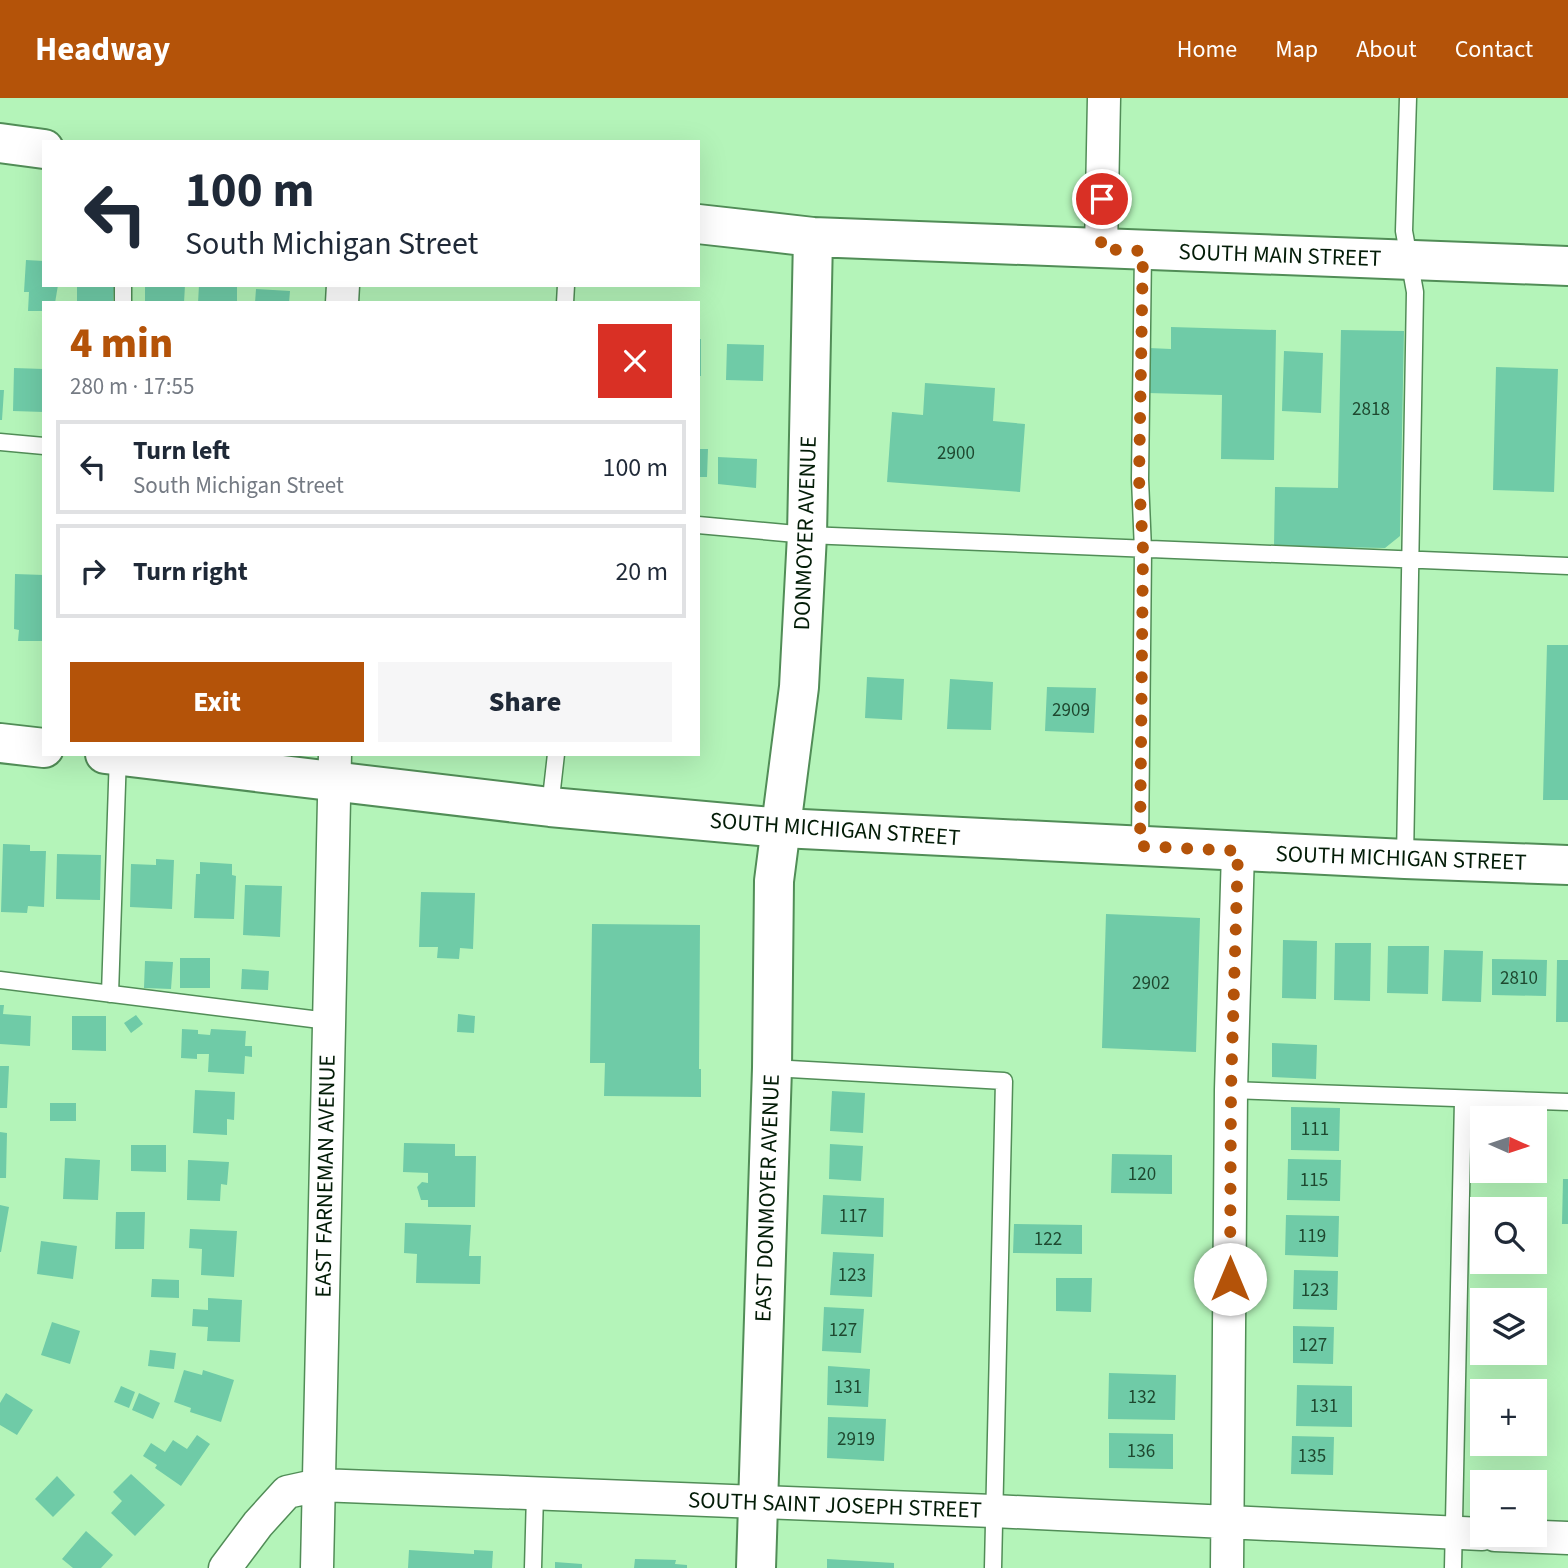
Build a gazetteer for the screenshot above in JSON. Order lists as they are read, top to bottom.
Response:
{
  "streets": {
    "main road": [
      "SOUTH MAIN STREET",
      "DONMOYER AVENUE",
      "SOUTH MICHIGAN STREET",
      "EAST DONMOYER AVENUE"
    ],
    "street": ["EAST FARNEMAN AVENUE", "SOUTH SAINT JOSEPH STREET"]
  },
  "crossings": [
    ["SOUTH MAIN STREET", "DONMOYER AVENUE"],
    ["DONMOYER AVENUE", "SOUTH MICHIGAN STREET"],
    ["DONMOYER AVENUE", "EAST DONMOYER AVENUE"],
    ["SOUTH MICHIGAN STREET", "EAST FARNEMAN AVENUE"],
    ["SOUTH MICHIGAN STREET", "EAST DONMOYER AVENUE"],
    ["EAST FARNEMAN AVENUE", "SOUTH SAINT JOSEPH STREET"],
    ["EAST DONMOYER AVENUE", "SOUTH SAINT JOSEPH STREET"]
  ],
  "house_numbers": [
    "2818",
    "2900",
    "2909",
    "2810",
    "2902",
    "111",
    "120",
    "115",
    "117",
    "119",
    "122",
    "123",
    "123",
    "127",
    "127",
    "131",
    "132",
    "131",
    "2919",
    "136",
    "135"
  ],
  "north": "right",
  "page": {
    "header": "Headway",
    "nav": [
      "Home",
      "Map",
      "About",
      "Contact"
    ],
    "turn": ["100 m", "South Michigan Street"],
    "heading": ["4 min", "280 m · 17:55"],
    "list": [
      {
        "name": "Turn left",
        "note": "South Michigan Street",
        "value": "100 m"
      },
      {
        "name": "Turn right",
        "value": "20 m"
      }
    ],
    "buttons": ["Exit", "Share"],
    "map_buttons": ["+", "−"]
  }
}
